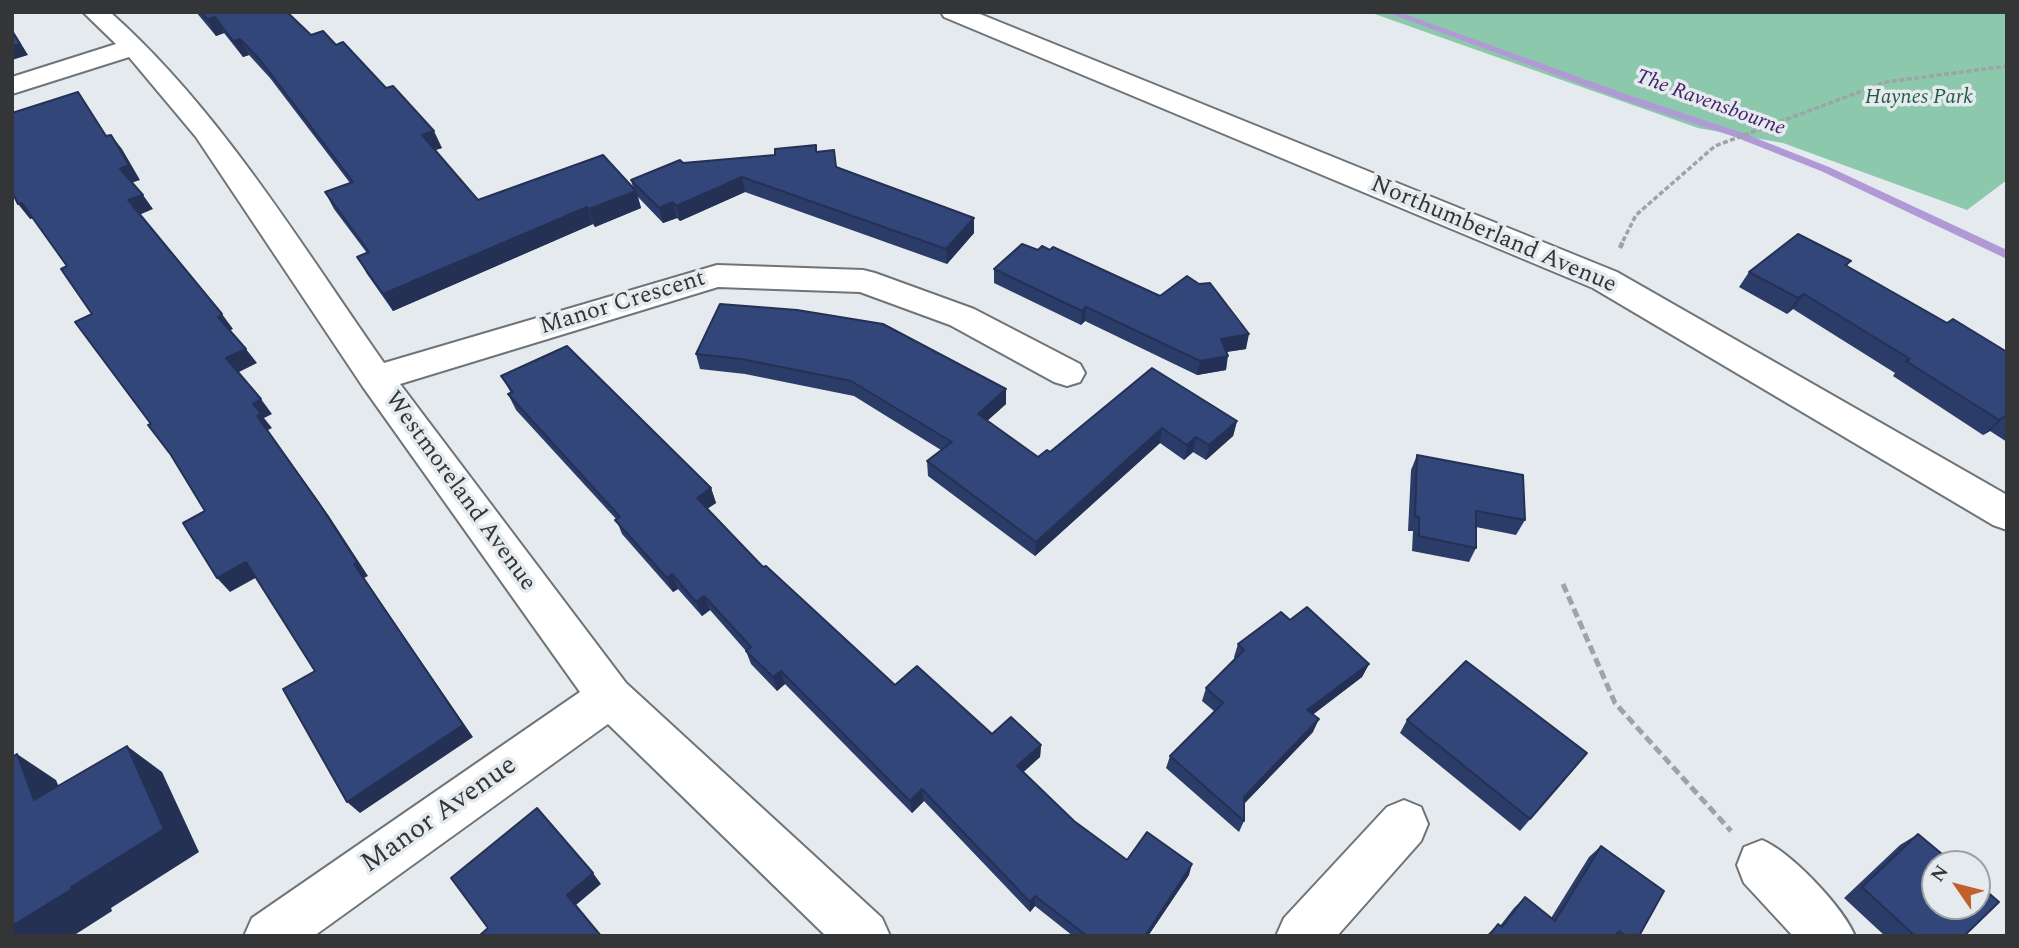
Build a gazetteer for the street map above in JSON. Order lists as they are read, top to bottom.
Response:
{
  "streets": {
    "street": [
      "Northumberland Avenue",
      "Manor Crescent",
      "Westmoreland Avenue",
      "Manor Avenue"
    ]
  },
  "crossings": [
    ["Manor Crescent", "Westmoreland Avenue"],
    ["Westmoreland Avenue", "Manor Avenue"]
  ],
  "water": ["The Ravensbourne"],
  "parks": ["Haynes Park"],
  "north": "top left"
}
